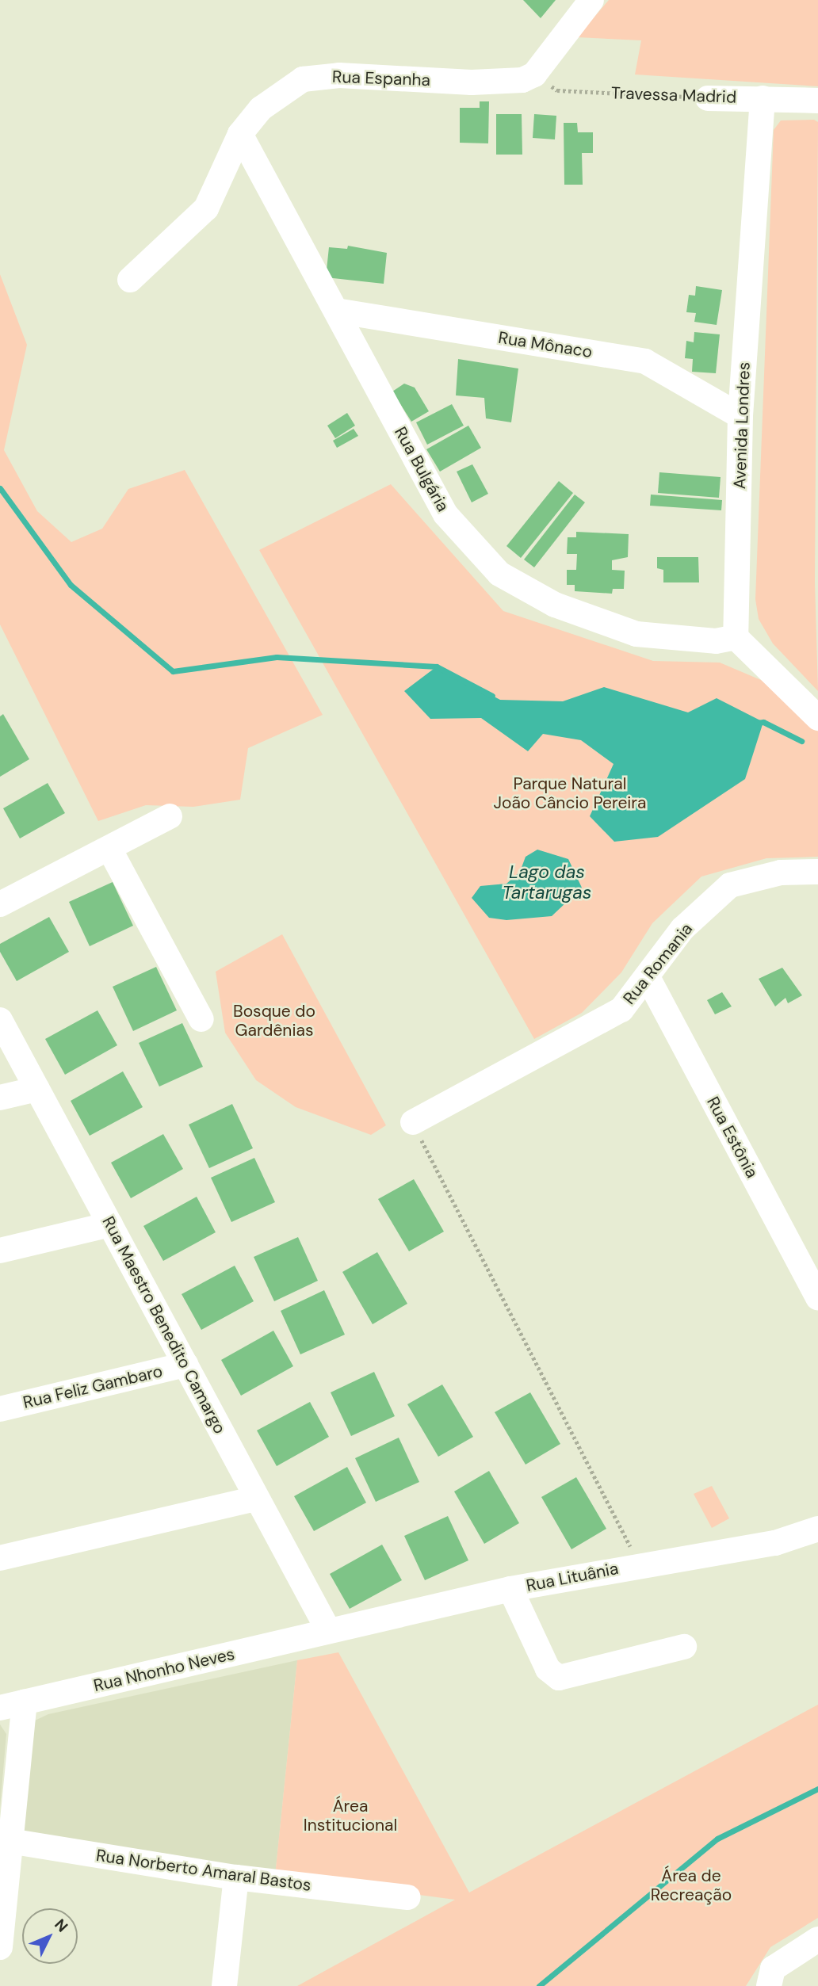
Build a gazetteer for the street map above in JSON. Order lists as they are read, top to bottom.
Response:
{
  "streets": {
    "street": [
      "Rua Espanha",
      "Travessa Madrid",
      "Rua Mônaco",
      "Avenida Londres",
      "Rua Bulgária",
      "Rua Romania",
      "Rua Estônia",
      "Rua Maestro Benedito Camargo",
      "Rua Feliz Gambaro",
      "Rua Lituânia",
      "Rua Nhonho Neves",
      "Rua Norberto Amaral Bastos"
    ]
  },
  "crossings": [
    ["Rua Espanha", "Travessa Madrid"],
    ["Rua Espanha", "Rua Bulgária"],
    ["Travessa Madrid", "Avenida Londres"],
    ["Rua Mônaco", "Avenida Londres"],
    ["Rua Mônaco", "Rua Bulgária"],
    ["Avenida Londres", "Rua Bulgária"],
    ["Rua Romania", "Rua Estônia"],
    ["Rua Maestro Benedito Camargo", "Rua Feliz Gambaro"],
    ["Rua Maestro Benedito Camargo", "Rua Lituânia"],
    ["Rua Maestro Benedito Camargo", "Rua Nhonho Neves"],
    ["Rua Lituânia", "Rua Nhonho Neves"]
  ],
  "water": ["Lago das Tartarugas"],
  "parks": [
    "Parque Natural João Câncio Pereira",
    "Bosque do Gardênias",
    "Área Institucional",
    "Área de Recreação"
  ],
  "north": "top right"
}
